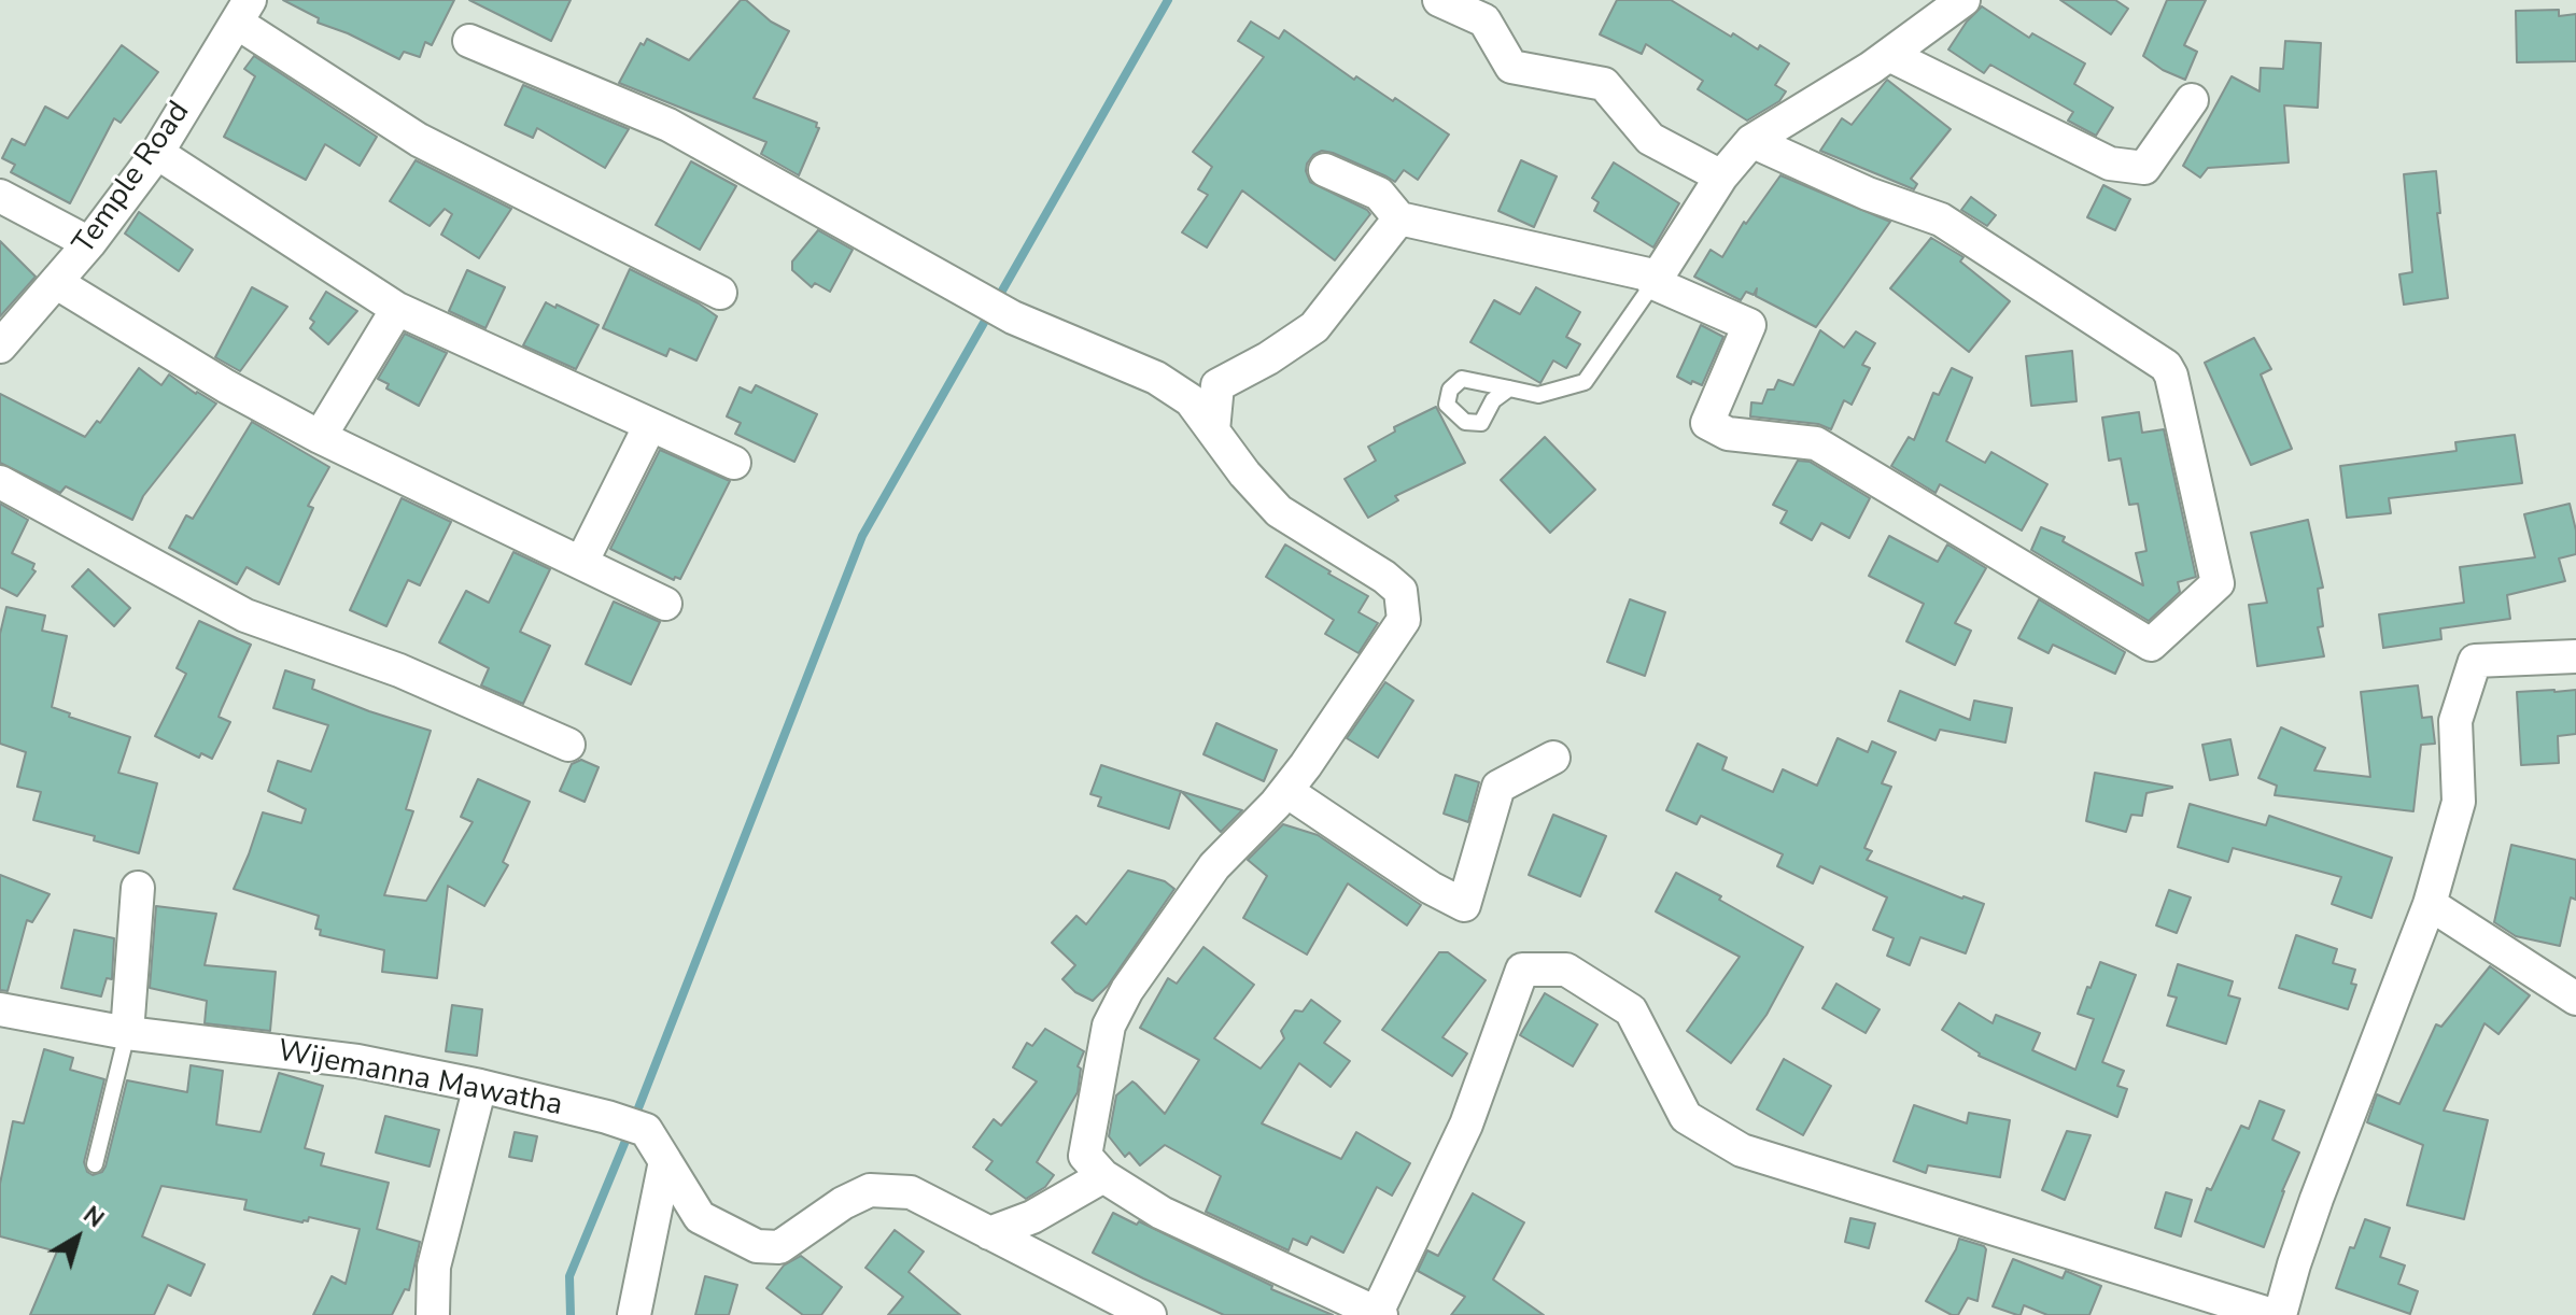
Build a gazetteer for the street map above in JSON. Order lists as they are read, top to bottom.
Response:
{
  "streets": {
    "street": ["Temple Road", "Wijemanna Mawatha"]
  },
  "north": "top right"
}
